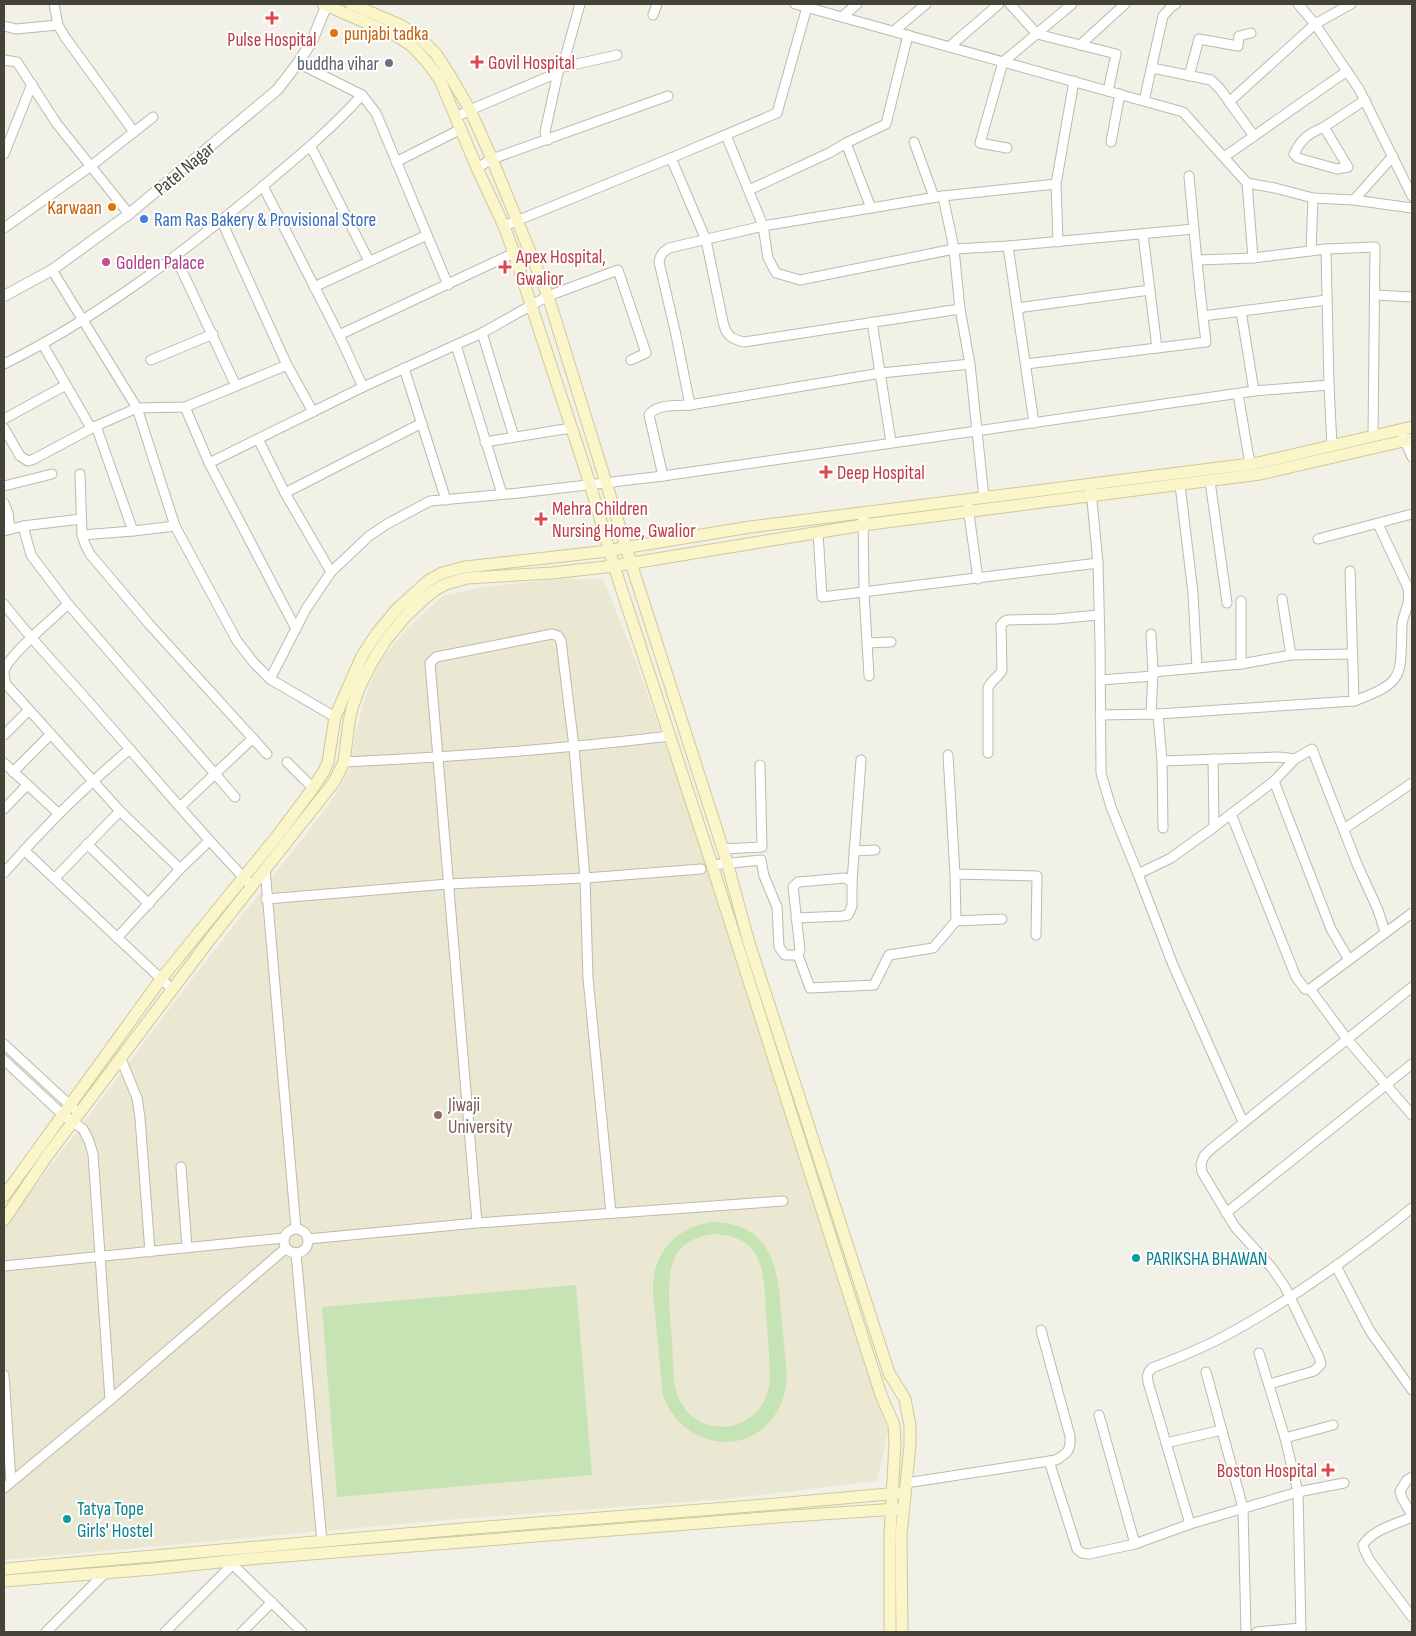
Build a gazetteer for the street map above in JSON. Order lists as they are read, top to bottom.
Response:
{
  "streets": {
    "street": ["Patel Nagar"]
  },
  "places": {
    "health": [
      "Pulse Hospital",
      "Govil Hospital",
      "Apex Hospital, Gwalior",
      "Deep Hospital",
      "Mehra Children Nursing Home, Gwalior",
      "Boston Hospital"
    ],
    "other": [
      "punjabi tadka",
      "buddha vihar",
      "Karwaan",
      "Ram Ras Bakery & Provisional Store",
      "Golden Palace",
      "Jiwaji University",
      "PARIKSHA BHAWAN",
      "Tatya Tope Girls' Hostel"
    ]
  }
}
